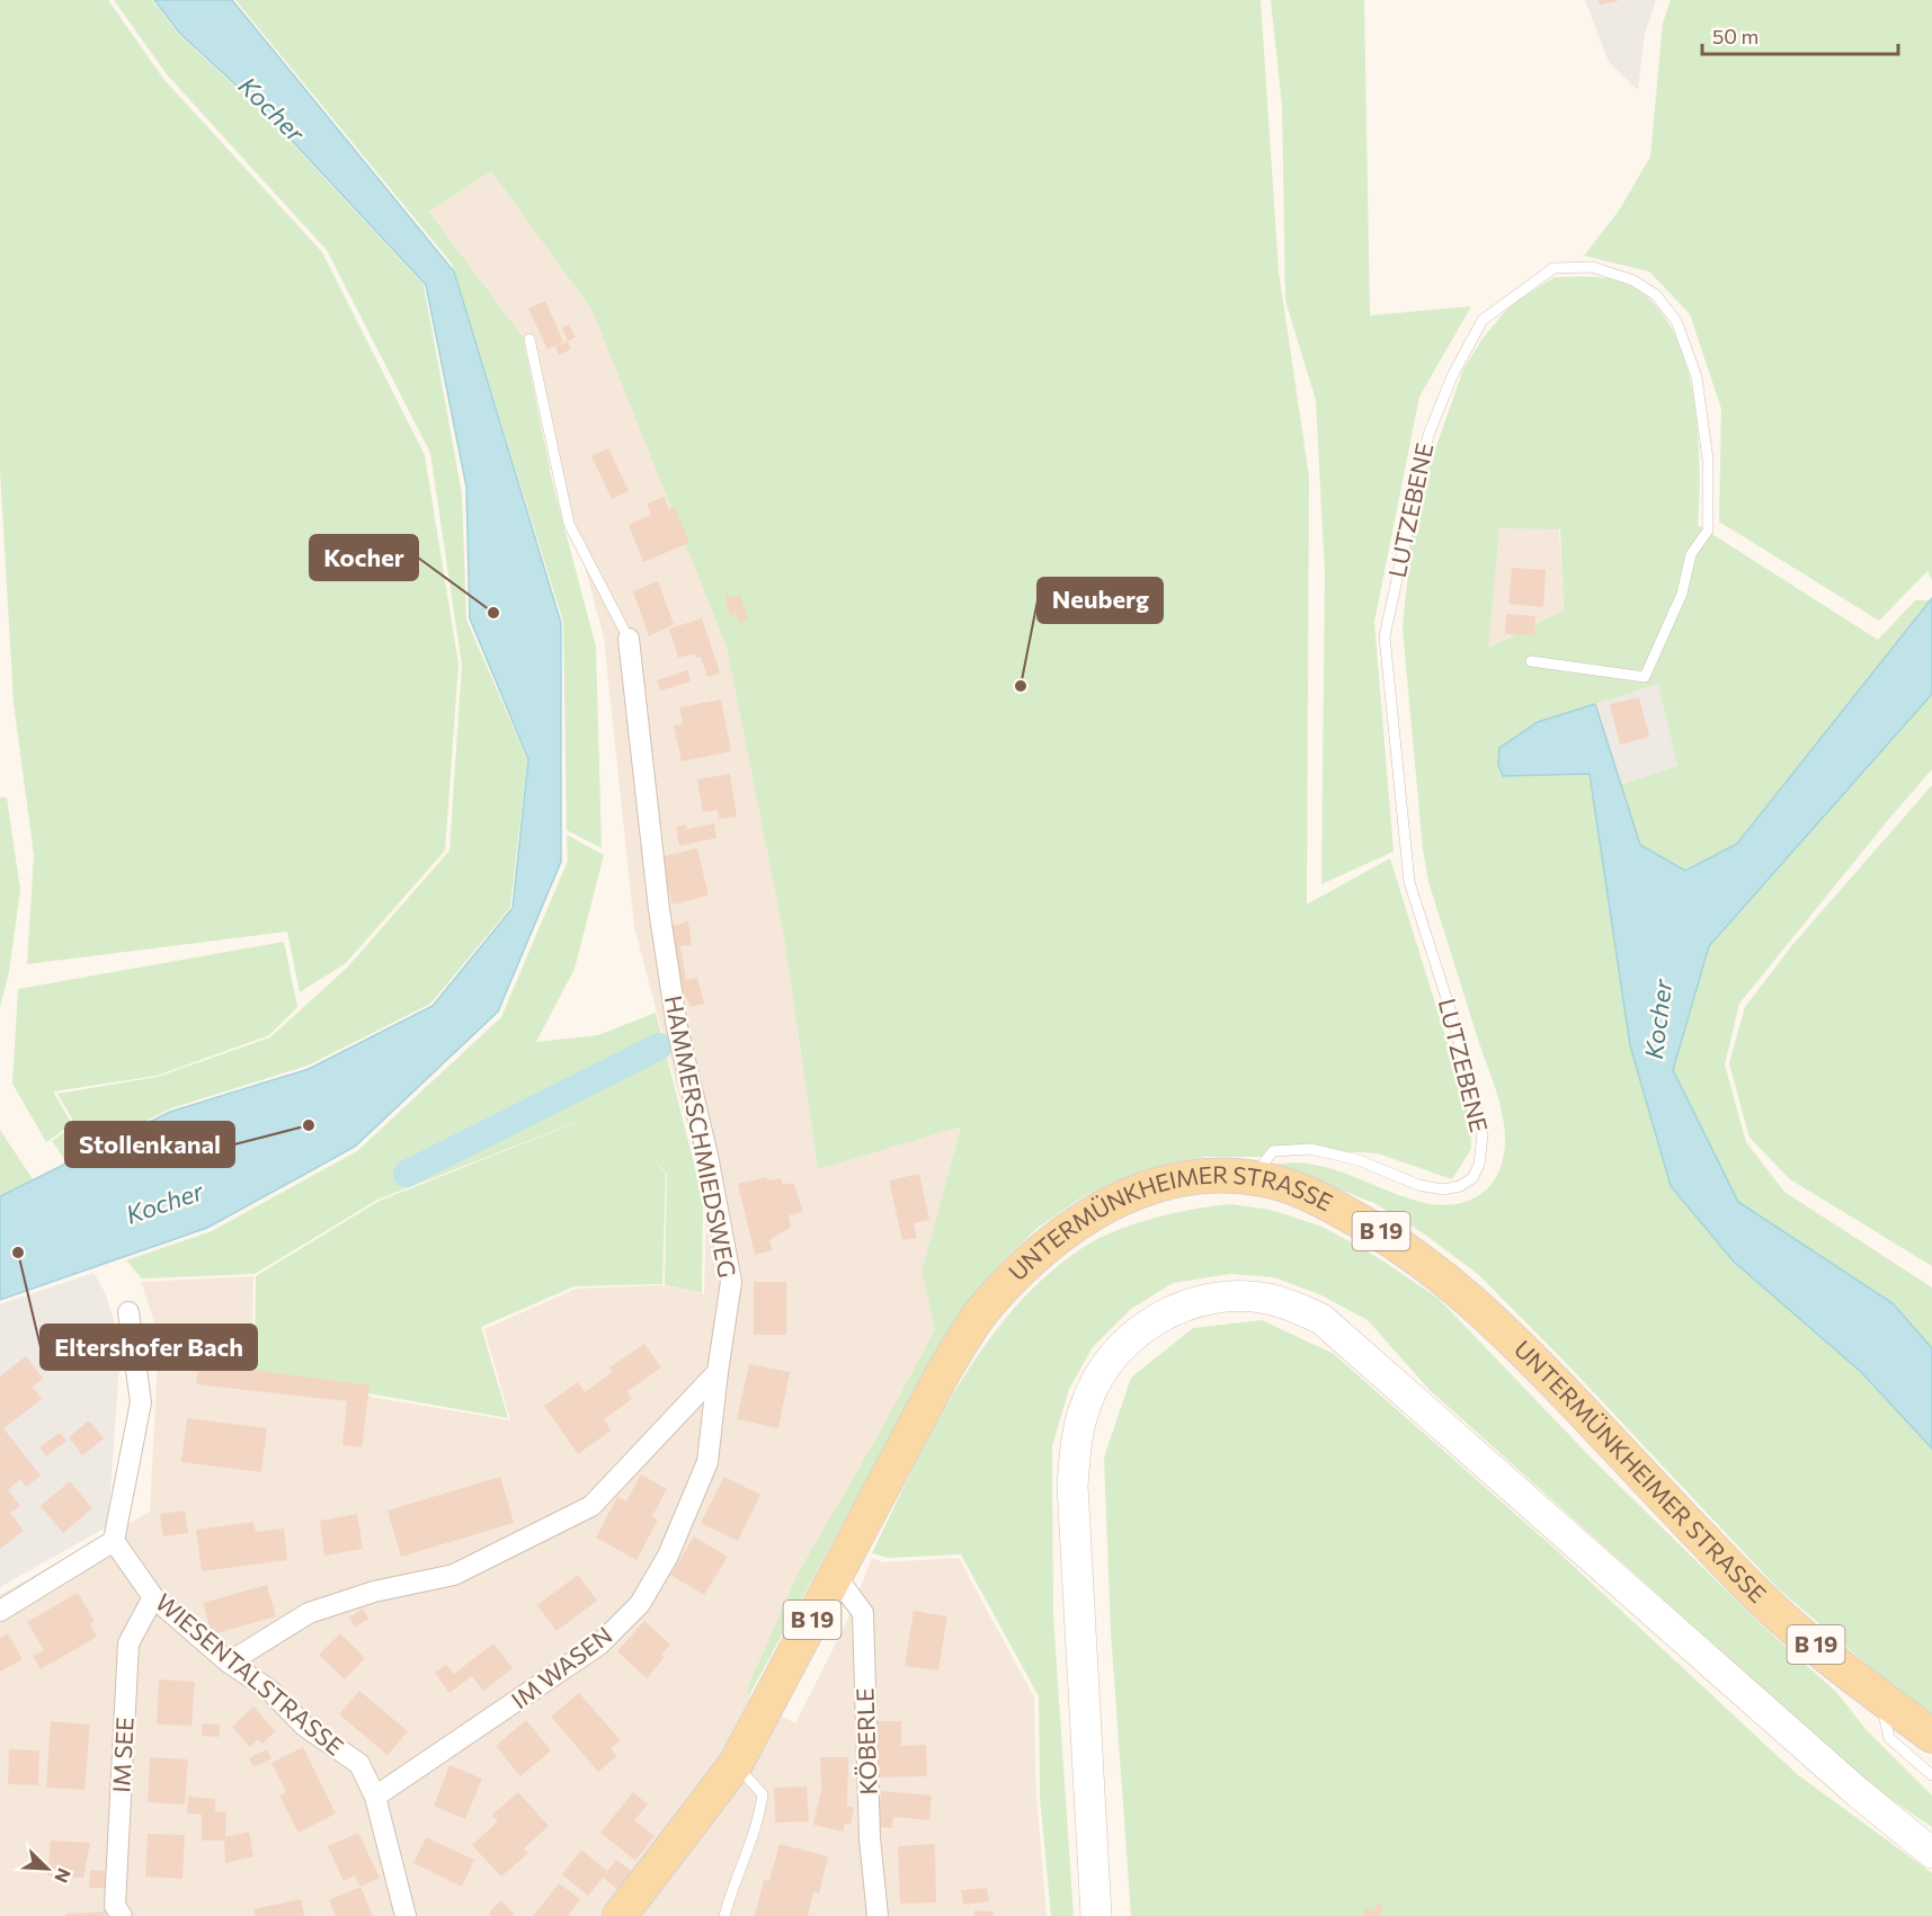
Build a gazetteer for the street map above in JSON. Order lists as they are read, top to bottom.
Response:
{
  "streets": {
    "main road": ["B 19", "UNTERMÜNKHEIMER STRASSE"],
    "street": [
      "HAMMERSCHMIEDSWEG",
      "IM WASEN",
      "WIESENTALSTRASSE",
      "KÖBERLE",
      "IM SEE"
    ],
    "lane": ["LUTZEBENE"]
  },
  "crossings": [
    ["LUTZEBENE", "UNTERMÜNKHEIMER STRASSE"],
    ["HAMMERSCHMIEDSWEG", "IM WASEN"],
    ["UNTERMÜNKHEIMER STRASSE", "KÖBERLE"],
    ["IM WASEN", "WIESENTALSTRASSE"],
    ["WIESENTALSTRASSE", "IM SEE"]
  ],
  "water": ["Kocher"],
  "places": [
    "Kocher",
    "Neuberg",
    "Stollenkanal",
    "Eltershofer Bach"
  ],
  "scale_bar": "50 m",
  "north": "bottom right"
}
